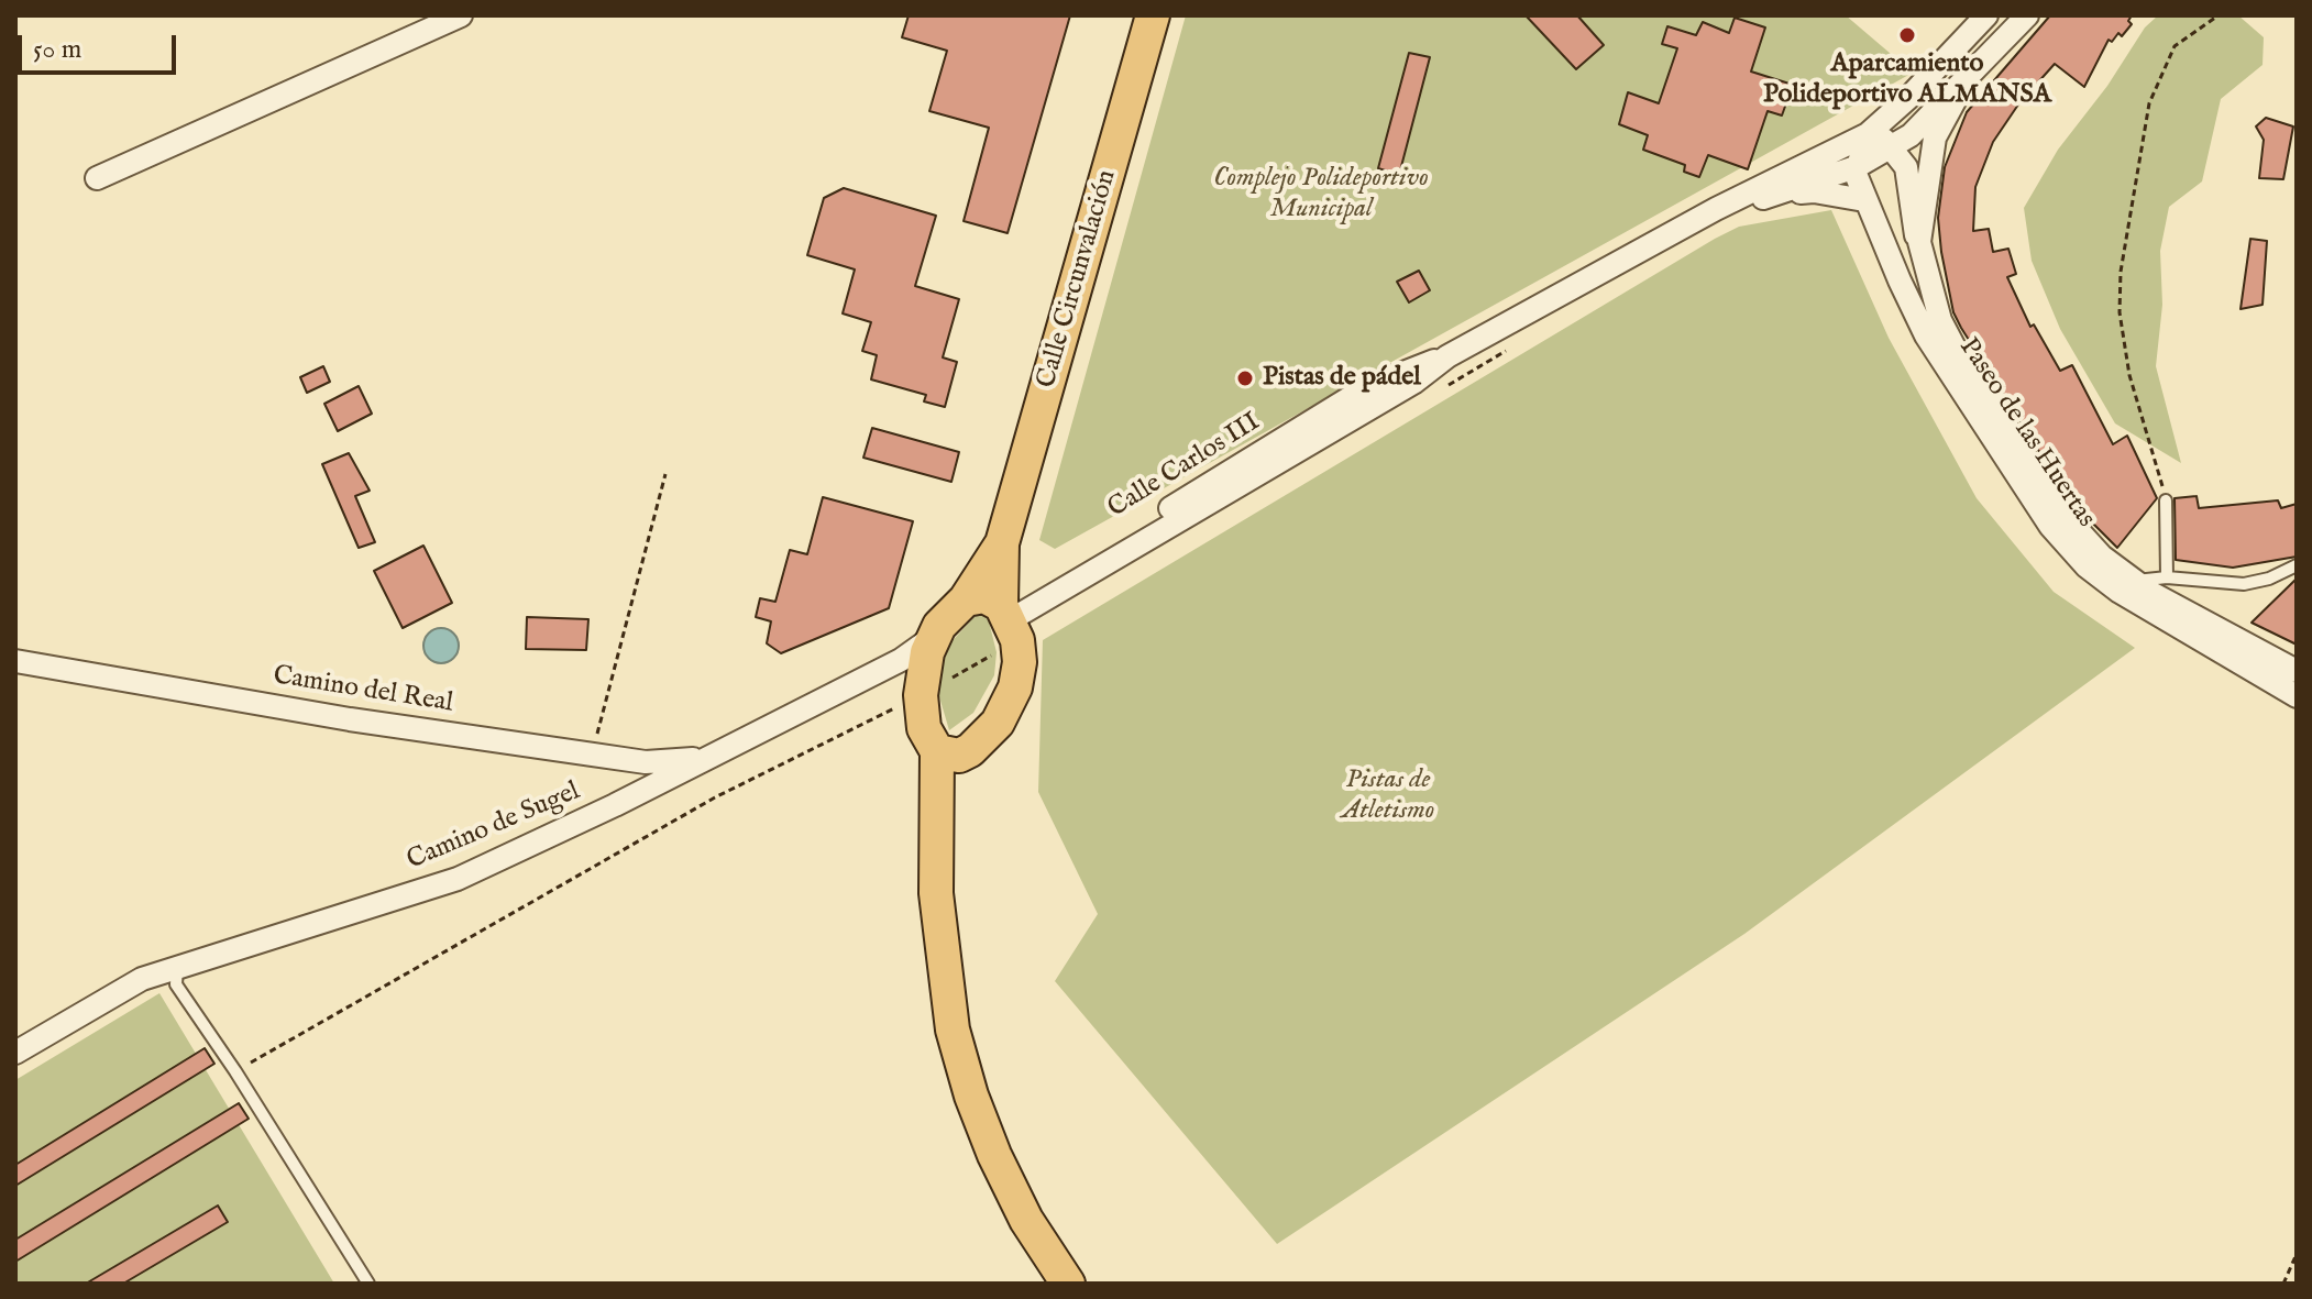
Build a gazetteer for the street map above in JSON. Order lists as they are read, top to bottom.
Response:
{
  "streets": {
    "main road": ["Calle Circunvalación"],
    "street": [
      "Paseo de las Huertas",
      "Calle Carlos III",
      "Camino del Real",
      "Camino de Sugel"
    ]
  },
  "crossings": [
    ["Paseo de las Huertas", "Calle Carlos III"],
    ["Calle Carlos III", "Camino de Sugel"],
    ["Camino del Real", "Camino de Sugel"]
  ],
  "parks": ["Complejo Polideportivo Municipal", "Pistas de Atletismo"],
  "places": ["Aparcamiento Polideportivo ALMANSA", "Pistas de pádel"],
  "scale_bar": "50 m"
}
